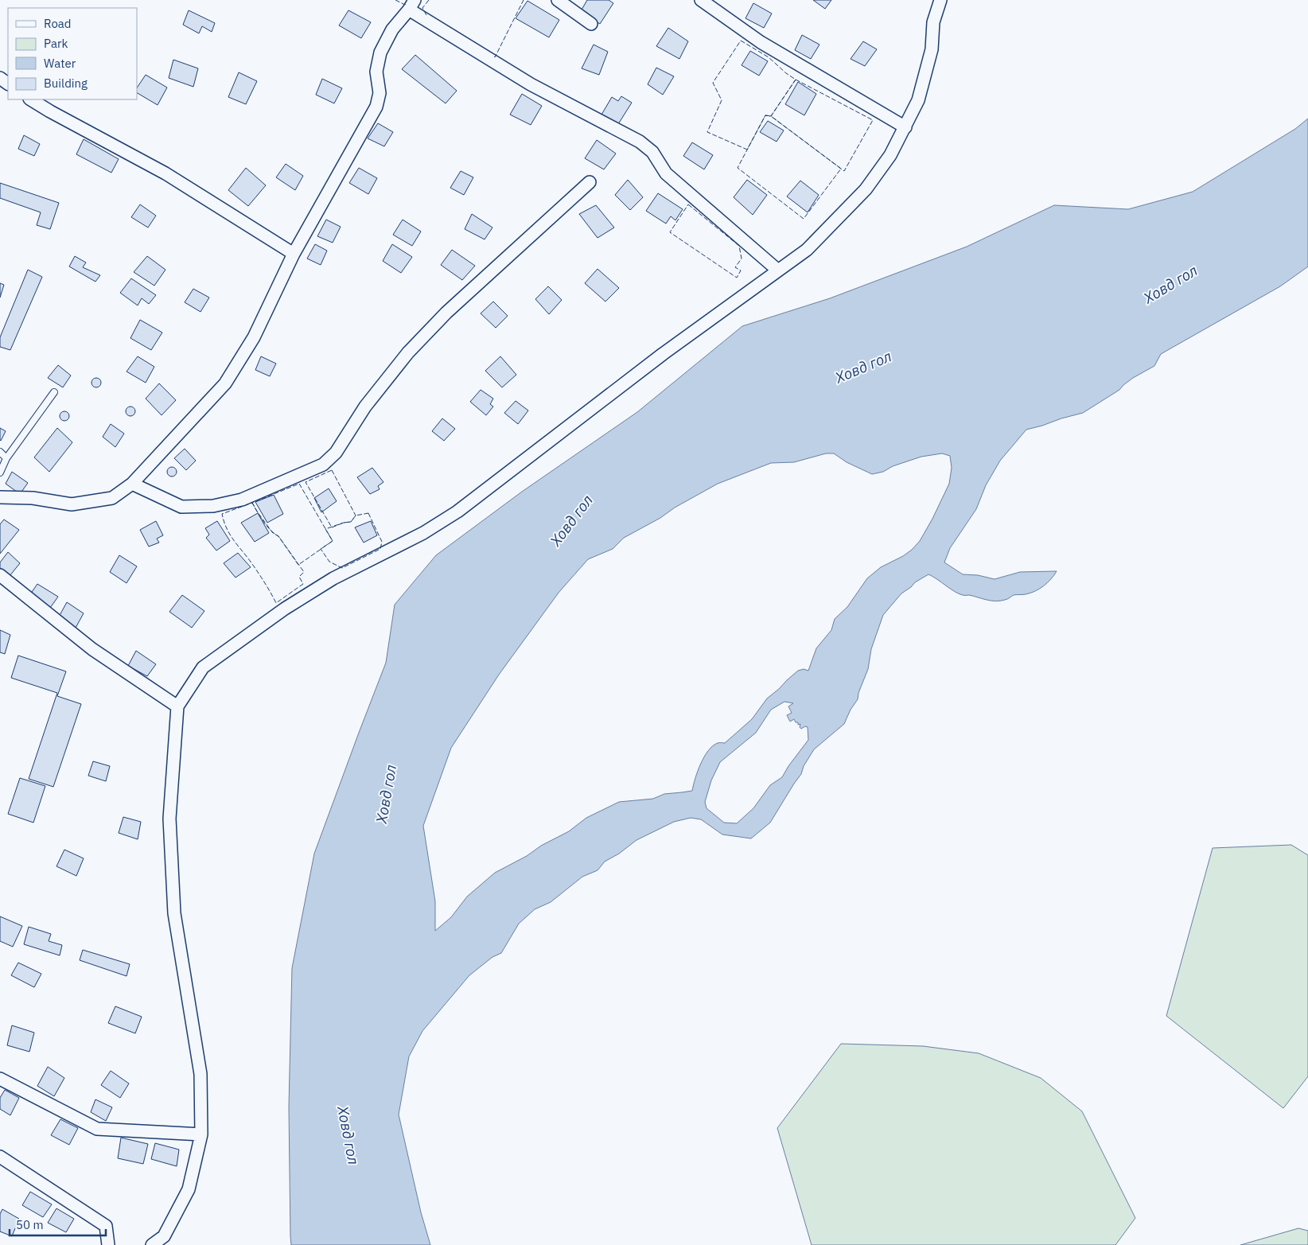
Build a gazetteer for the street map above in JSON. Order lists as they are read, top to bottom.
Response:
{
  "water": ["Ховд гол"],
  "legend": [
    "Road",
    "Park",
    "Water",
    "Building"
  ],
  "scale_bar": "50 m"
}
